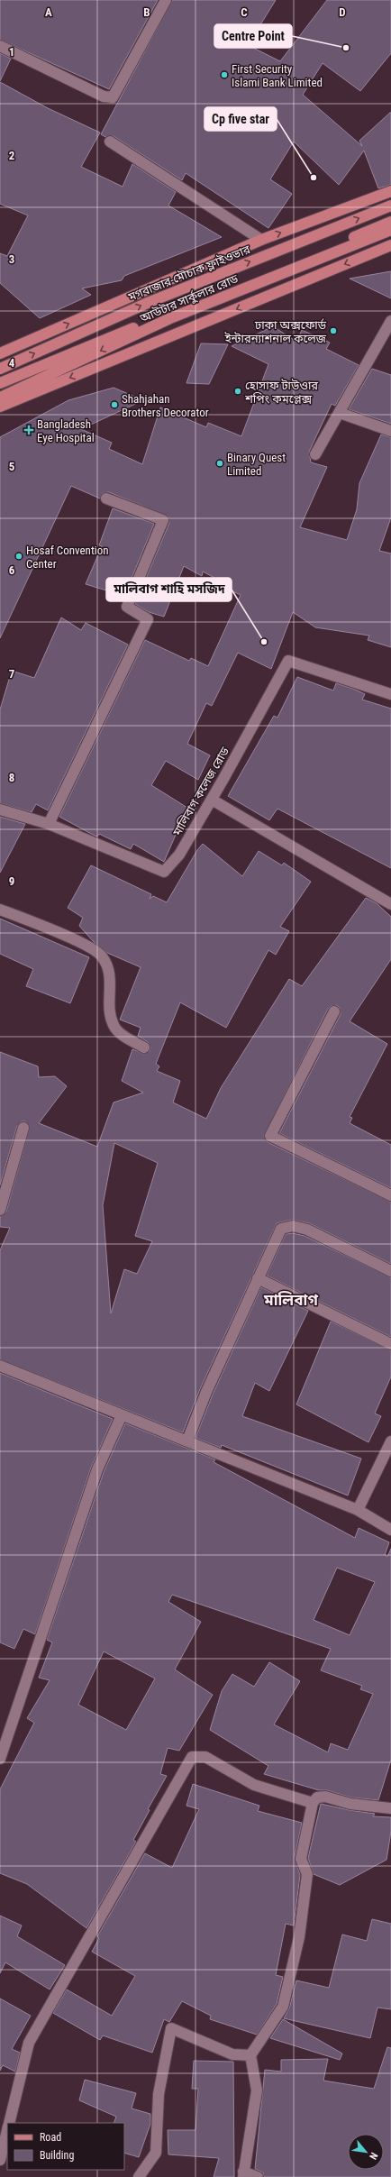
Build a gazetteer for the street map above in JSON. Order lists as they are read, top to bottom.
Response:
{
  "streets": {
    "main road": ["মগবাজার-মৌচাক ফ্লাইওভার", "আউটার সার্কুলার রোড"],
    "street": ["মালিবাগ কলেজ রোড"]
  },
  "districts": ["মালিবাগ"],
  "places": {
    "other": [
      "Centre Point",
      "First Security Islami Bank Limited",
      "Cp five star",
      "ঢাকা অক্সফোর্ড ইন্টারন্যাশনাল কলেজ",
      "হোসাফ টাউওার শপিং কমপ্লেক্স",
      "Shahjahan Brothers Decorator",
      "Binary Quest Limited",
      "Hosaf Convention Center",
      "মালিবাগ শাহি মসজিদ"
    ],
    "health": ["Bangladesh Eye Hospital"]
  },
  "legend": ["Road", "Building"],
  "north": "bottom right",
  "grid": {
    "columns": [
      "A",
      "B",
      "C",
      "D"
    ],
    "rows": [
      "1",
      "2",
      "3",
      "4",
      "5",
      "6",
      "7",
      "8",
      "9"
    ]
  }
}
